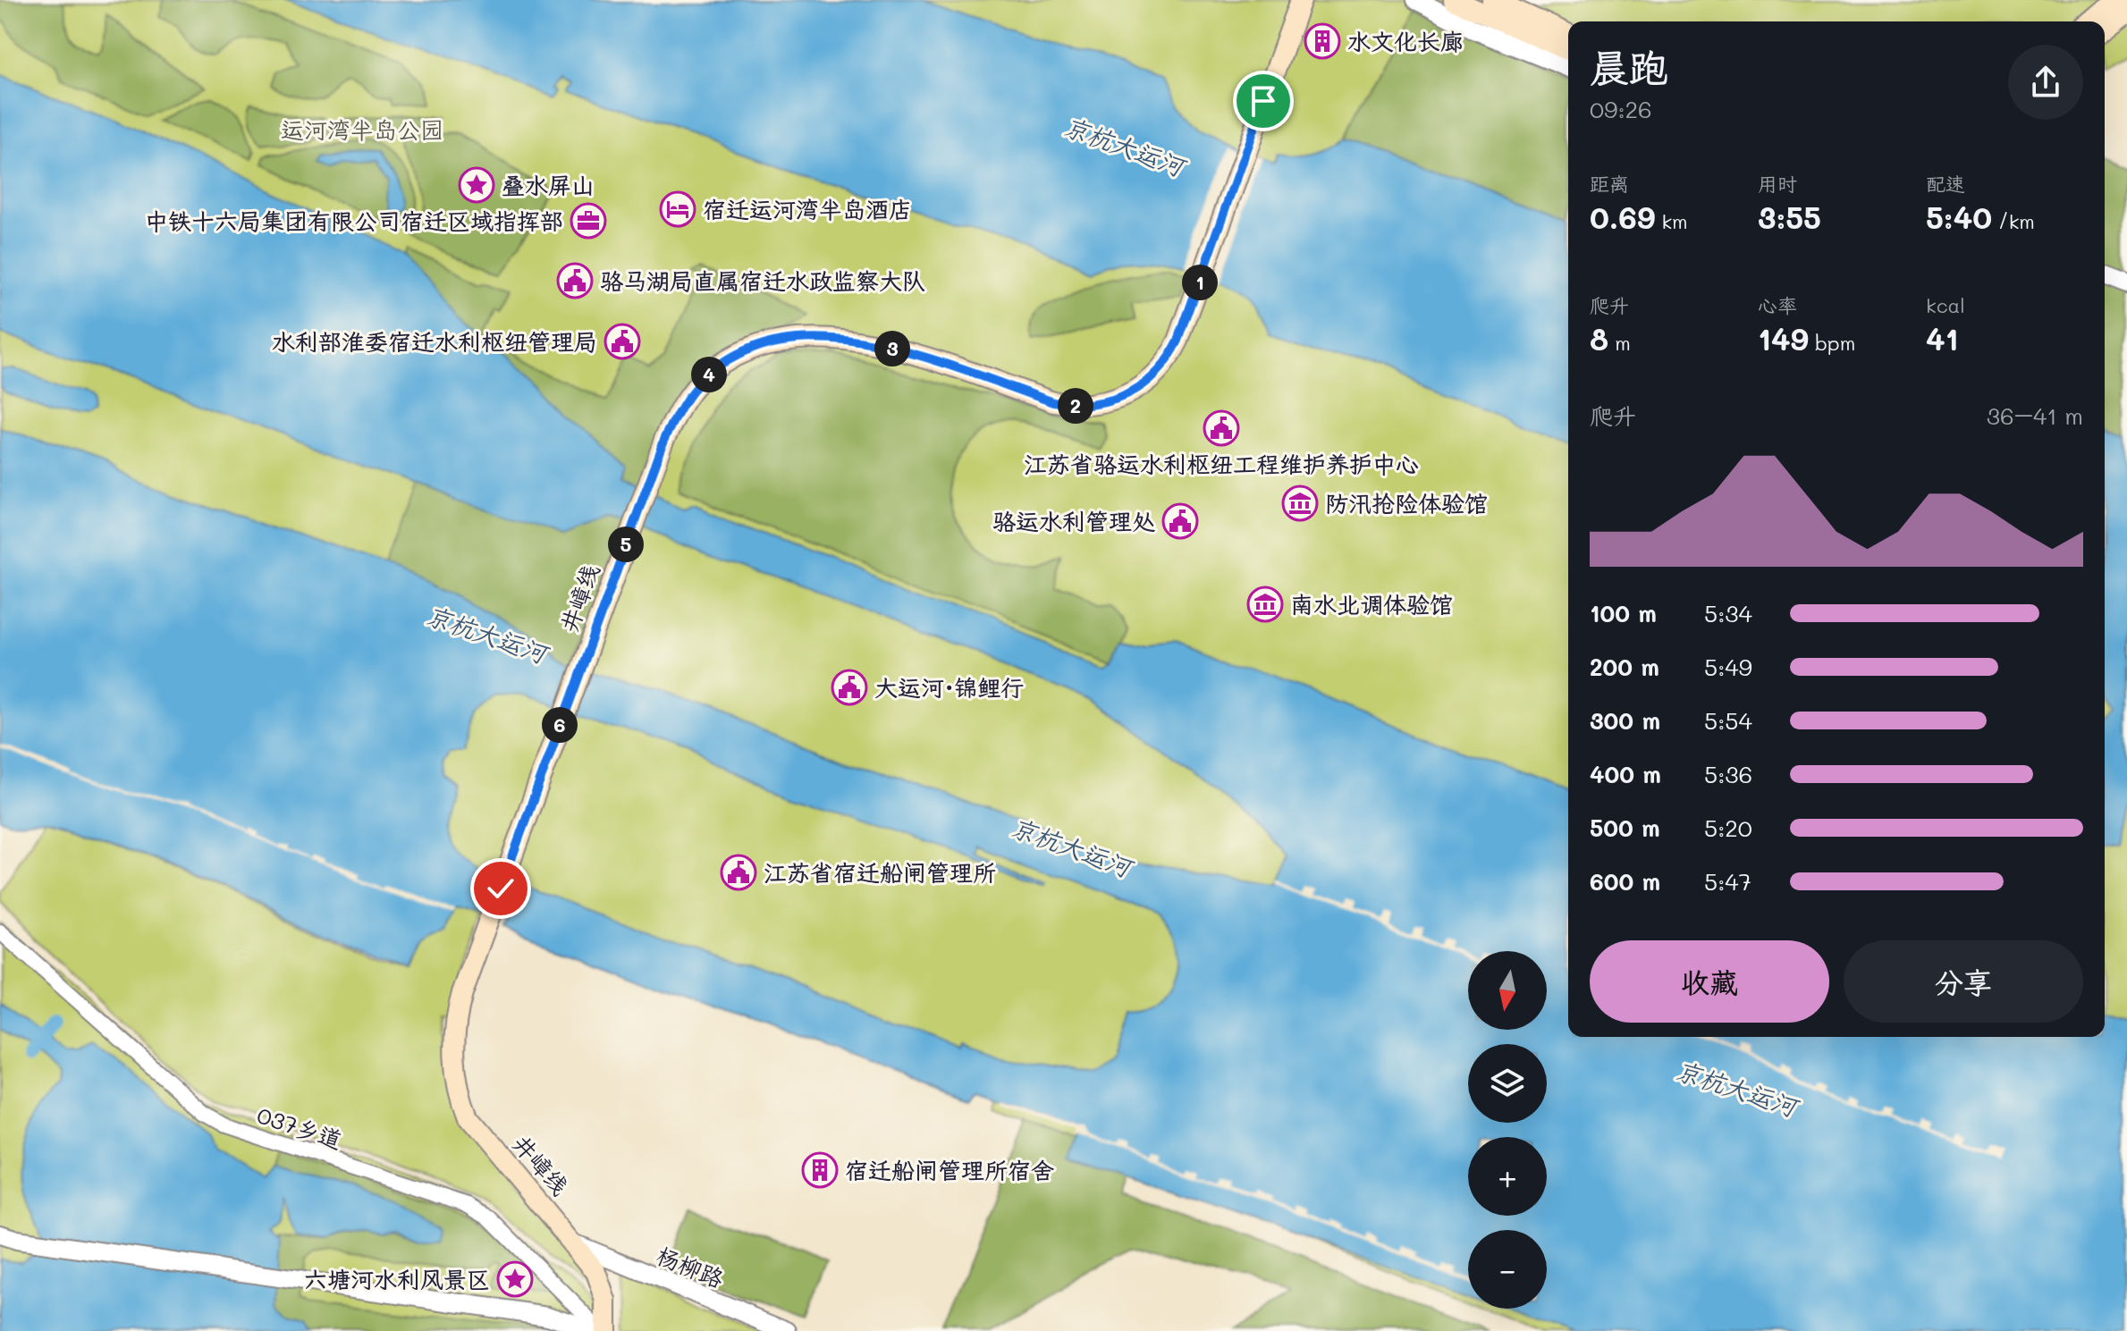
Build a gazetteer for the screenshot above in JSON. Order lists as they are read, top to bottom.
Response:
{
  "streets": {
    "main road": ["井嶂线"],
    "street": ["037乡道", "杨柳路"]
  },
  "crossings": [
    ["井嶂线", "037乡道"],
    ["井嶂线", "杨柳路"]
  ],
  "water": ["京杭大运河"],
  "parks": ["运河湾半岛公园"],
  "places": {
    "building": ["水文化长廊", "宿迁船闸管理所宿舍"],
    "place": ["叠水屏山", "六塘河水利风景区"],
    "hotel": ["宿迁运河湾半岛酒店"],
    "office": ["中铁十六局集团有限公司宿迁区域指挥部"],
    "public building": [
      "骆马湖局直属宿迁水政监察大队",
      "水利部淮委宿迁水利枢纽管理局",
      "江苏省骆运水利枢纽工程维护养护中心",
      "骆运水利管理处",
      "大运河·锦鲤行",
      "江苏省宿迁船闸管理所"
    ],
    "museum": ["防汛抢险体验馆", "南水北调体验馆"]
  },
  "north": "bottom",
  "page": {
    "heading": ["晨跑", "09:26"],
    "stats": [
      ["距离", "0.69 km"],
      ["用时", "3:55"],
      ["配速", "5:40 /km"],
      ["爬升", "8 m"],
      ["心率", "149 bpm"],
      ["kcal", "41"]
    ],
    "pins": [
      "1",
      "3",
      "4",
      "2",
      "5",
      "6"
    ],
    "chart": ["爬升", "36–41 m"],
    "list": [
      {
        "name": "100 m",
        "note": "5:34"
      },
      {
        "name": "200 m",
        "note": "5:49"
      },
      {
        "name": "300 m",
        "note": "5:54"
      },
      {
        "name": "400 m",
        "note": "5:36"
      },
      {
        "name": "500 m",
        "note": "5:20"
      },
      {
        "name": "600 m",
        "note": "5:47"
      }
    ],
    "buttons": ["收藏", "分享"],
    "map_buttons": ["+", "−"]
  }
}
